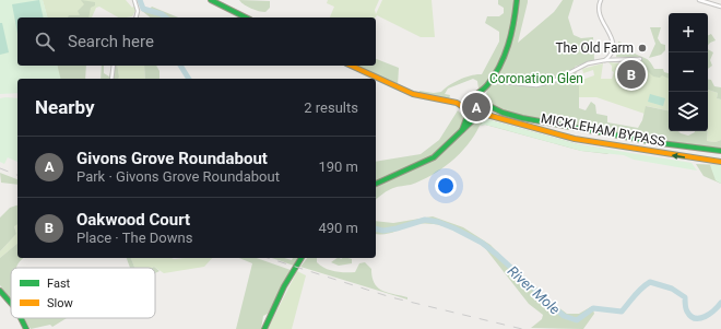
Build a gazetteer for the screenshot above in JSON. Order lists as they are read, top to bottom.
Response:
{
  "streets": {
    "main road": ["MICKLEHAM BYPASS"]
  },
  "water": ["River Mole"],
  "parks": ["Coronation Glen"],
  "places": ["The Old Farm"],
  "legend": ["Fast", "Slow"],
  "page": {
    "map_buttons": ["+", "−"],
    "search": "Search here",
    "pins": ["B", "A"],
    "heading": ["Nearby", "2 results"],
    "list": [
      {
        "mark": "A",
        "name": "Givons Grove Roundabout",
        "note": "Park · Givons Grove Roundabout",
        "value": "190 m"
      },
      {
        "mark": "B",
        "name": "Oakwood Court",
        "note": "Place · The Downs",
        "value": "490 m"
      }
    ]
  }
}
